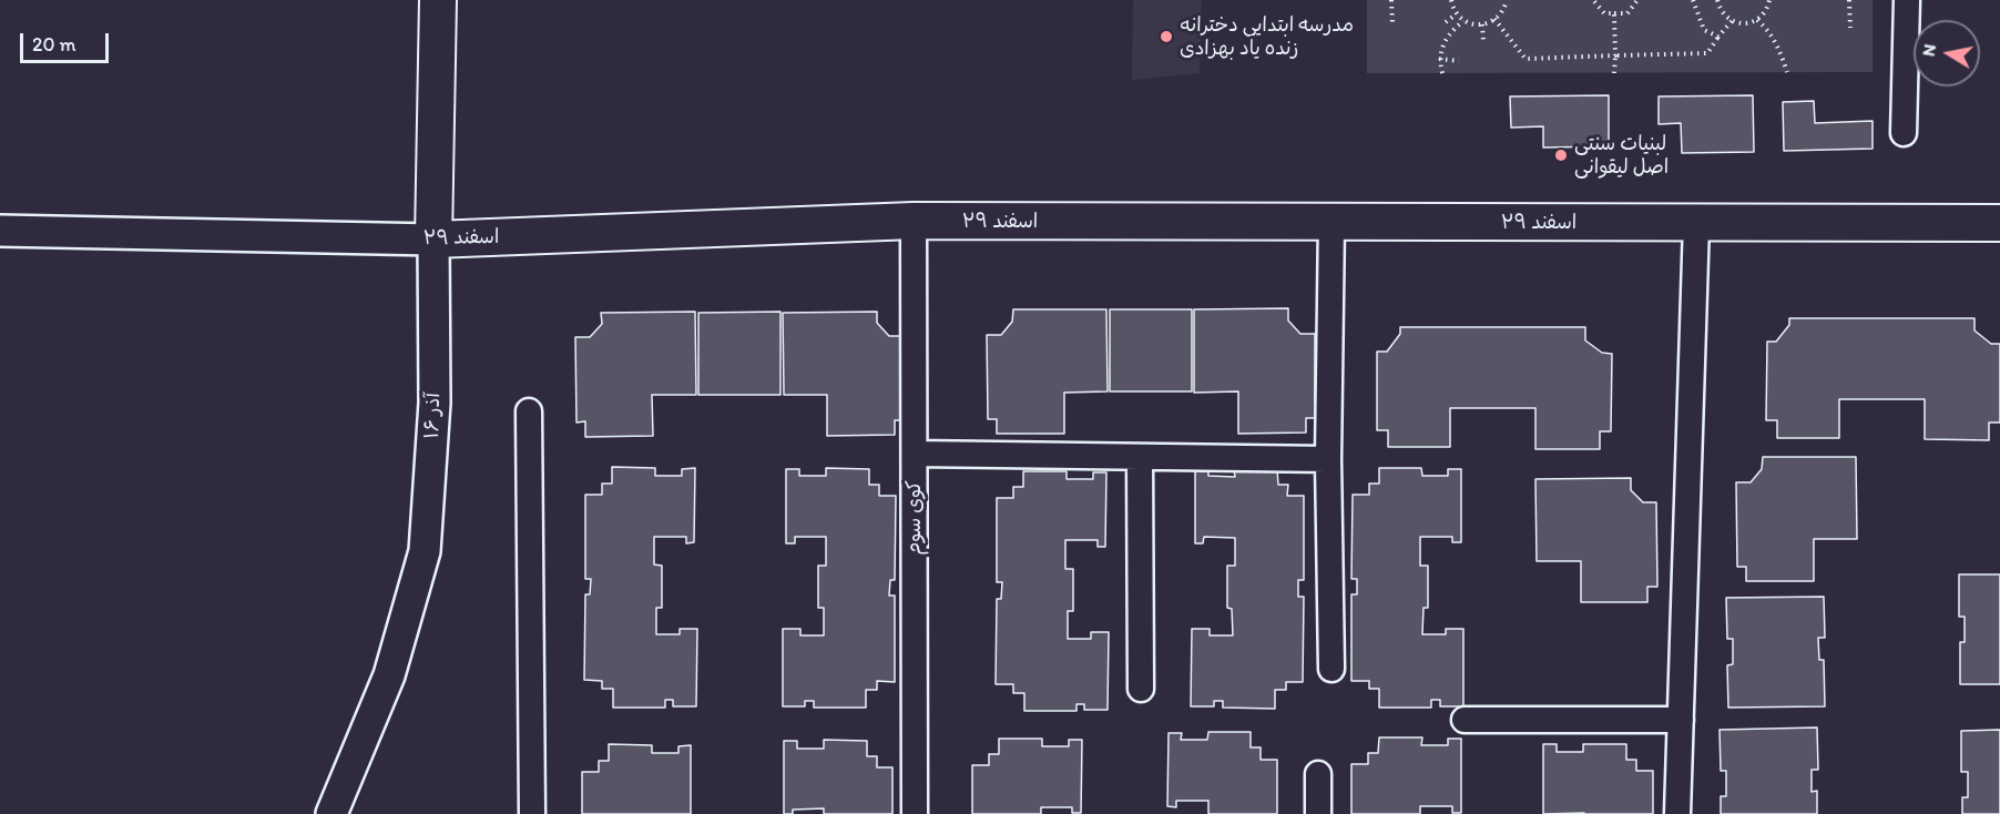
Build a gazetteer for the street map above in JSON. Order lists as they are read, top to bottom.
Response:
{
  "streets": {
    "main road": ["۲۹ اسفند", "۱۶ آذر"],
    "street": ["کوی سوم"]
  },
  "crossings": [
    ["۲۹ اسفند", "۱۶ آذر"],
    ["۲۹ اسفند", "کوی سوم"]
  ],
  "places": ["مدرسه ابتدایی دخترانه زنده یاد بهزادی", "لبنیات سنتی اصل لیقوانی"],
  "scale_bar": "20 m",
  "north": "left"
}
